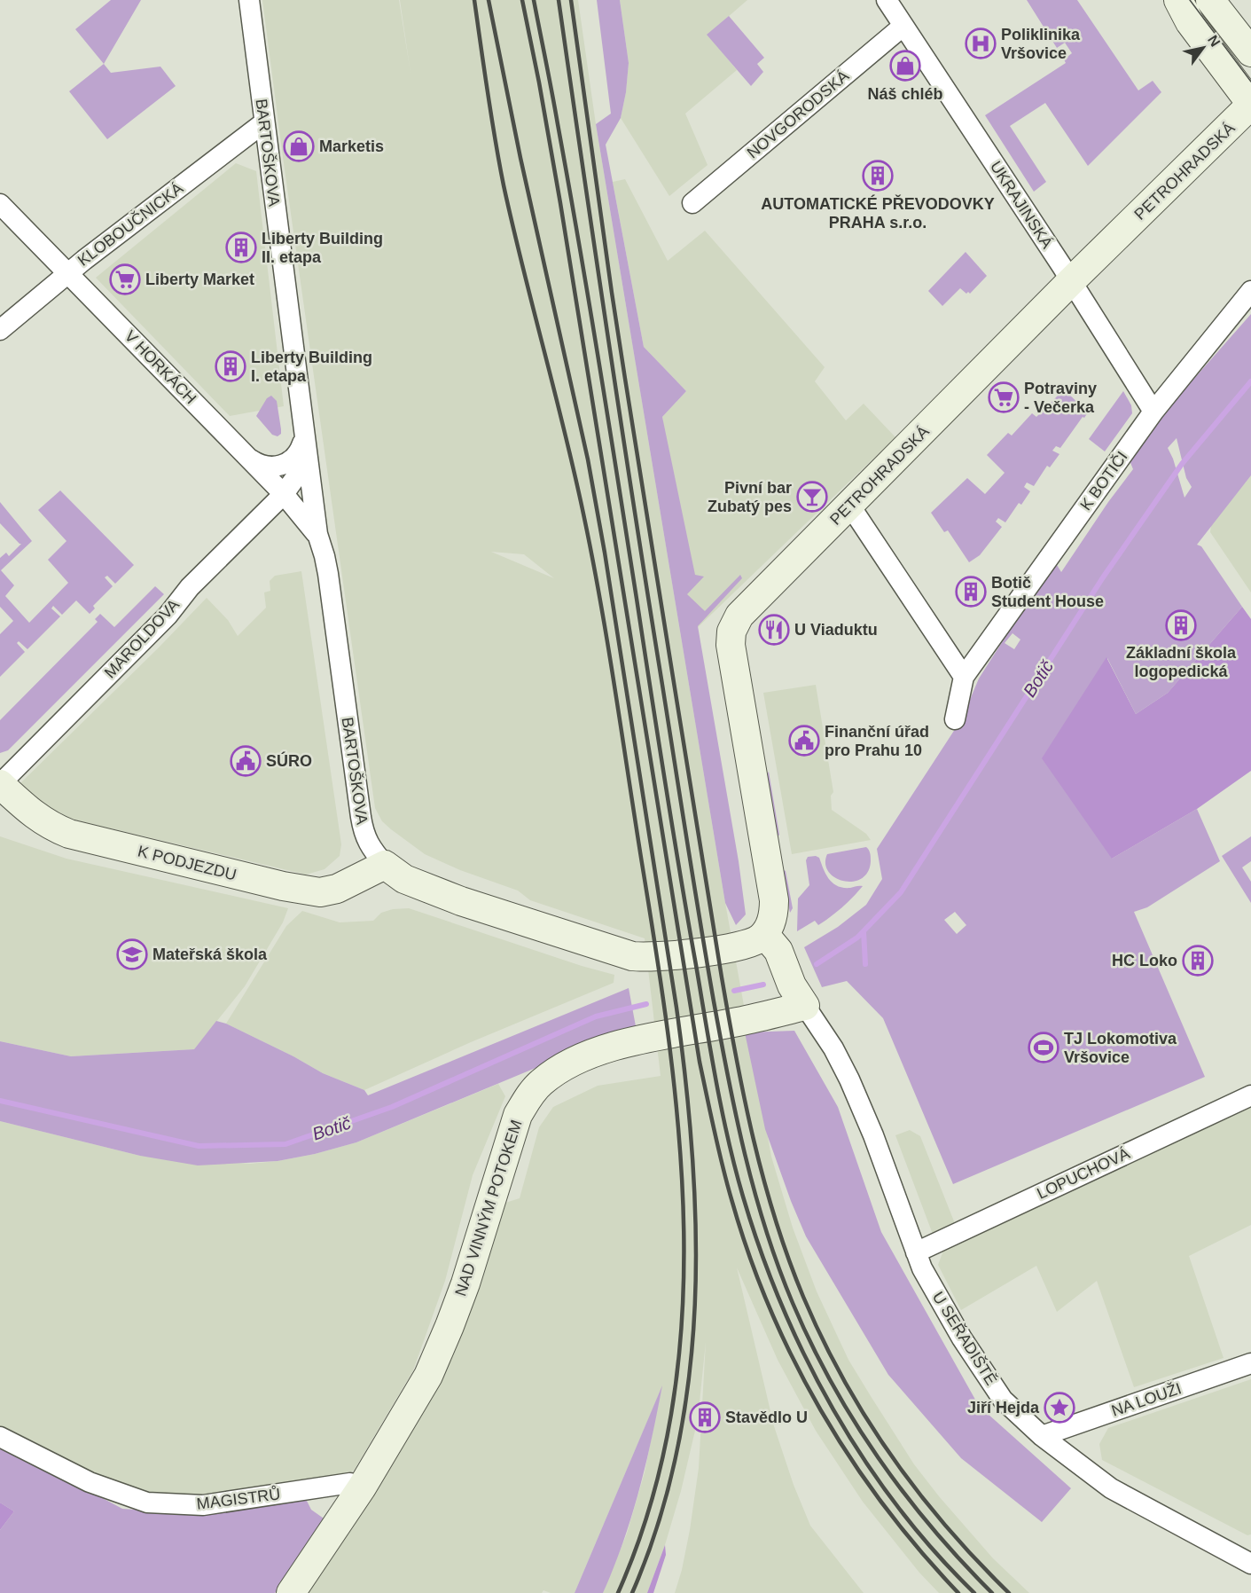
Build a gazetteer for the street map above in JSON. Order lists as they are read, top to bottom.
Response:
{
  "streets": {
    "street": [
      "NOVGORODSKÁ",
      "BARTOŠKOVA",
      "PETROHRADSKÁ",
      "UKRAJINSKÁ",
      "KLOBOUČNICKÁ",
      "V HORKÁCH",
      "K BOTIČI",
      "MAROLDOVA",
      "K PODJEZDU",
      "LOPUCHOVÁ",
      "NAD VINNÝM POTOKEM",
      "U SEŘADIŠTĚ",
      "NA LOUŽI",
      "MAGISTRŮ"
    ]
  },
  "crossings": [
    ["NOVGORODSKÁ", "UKRAJINSKÁ"],
    ["BARTOŠKOVA", "PETROHRADSKÁ"],
    ["BARTOŠKOVA", "KLOBOUČNICKÁ"],
    ["BARTOŠKOVA", "V HORKÁCH"],
    ["BARTOŠKOVA", "MAROLDOVA"],
    ["BARTOŠKOVA", "K PODJEZDU"],
    ["PETROHRADSKÁ", "UKRAJINSKÁ"],
    ["UKRAJINSKÁ", "K BOTIČI"],
    ["KLOBOUČNICKÁ", "V HORKÁCH"],
    ["V HORKÁCH", "MAROLDOVA"],
    ["MAROLDOVA", "K PODJEZDU"],
    ["LOPUCHOVÁ", "U SEŘADIŠTĚ"],
    ["NAD VINNÝM POTOKEM", "U SEŘADIŠTĚ"],
    ["NAD VINNÝM POTOKEM", "MAGISTRŮ"],
    ["U SEŘADIŠTĚ", "NA LOUŽI"]
  ],
  "water": ["Botič"],
  "places": {
    "hospital": ["Poliklinika Vršovice"],
    "shop": ["Náš chléb", "Marketis"],
    "building": [
      "AUTOMATICKÉ PŘEVODOVKY PRAHA s.r.o.",
      "Liberty Building II. etapa",
      "Liberty Building I. etapa",
      "Botič Student House",
      "Základní škola logopedická",
      "HC Loko",
      "Stavědlo U"
    ],
    "supermarket": ["Liberty Market", "Potraviny - Večerka"],
    "bar": ["Pivní bar Zubatý pes"],
    "restaurant": ["U Viaduktu"],
    "public building": ["Finanční úřad pro Prahu 10", "SÚRO"],
    "school or university": ["Mateřská škola"],
    "sports": ["TJ Lokomotiva Vršovice"],
    "place": ["Jiří Hejda"]
  },
  "north": "top right"
}
